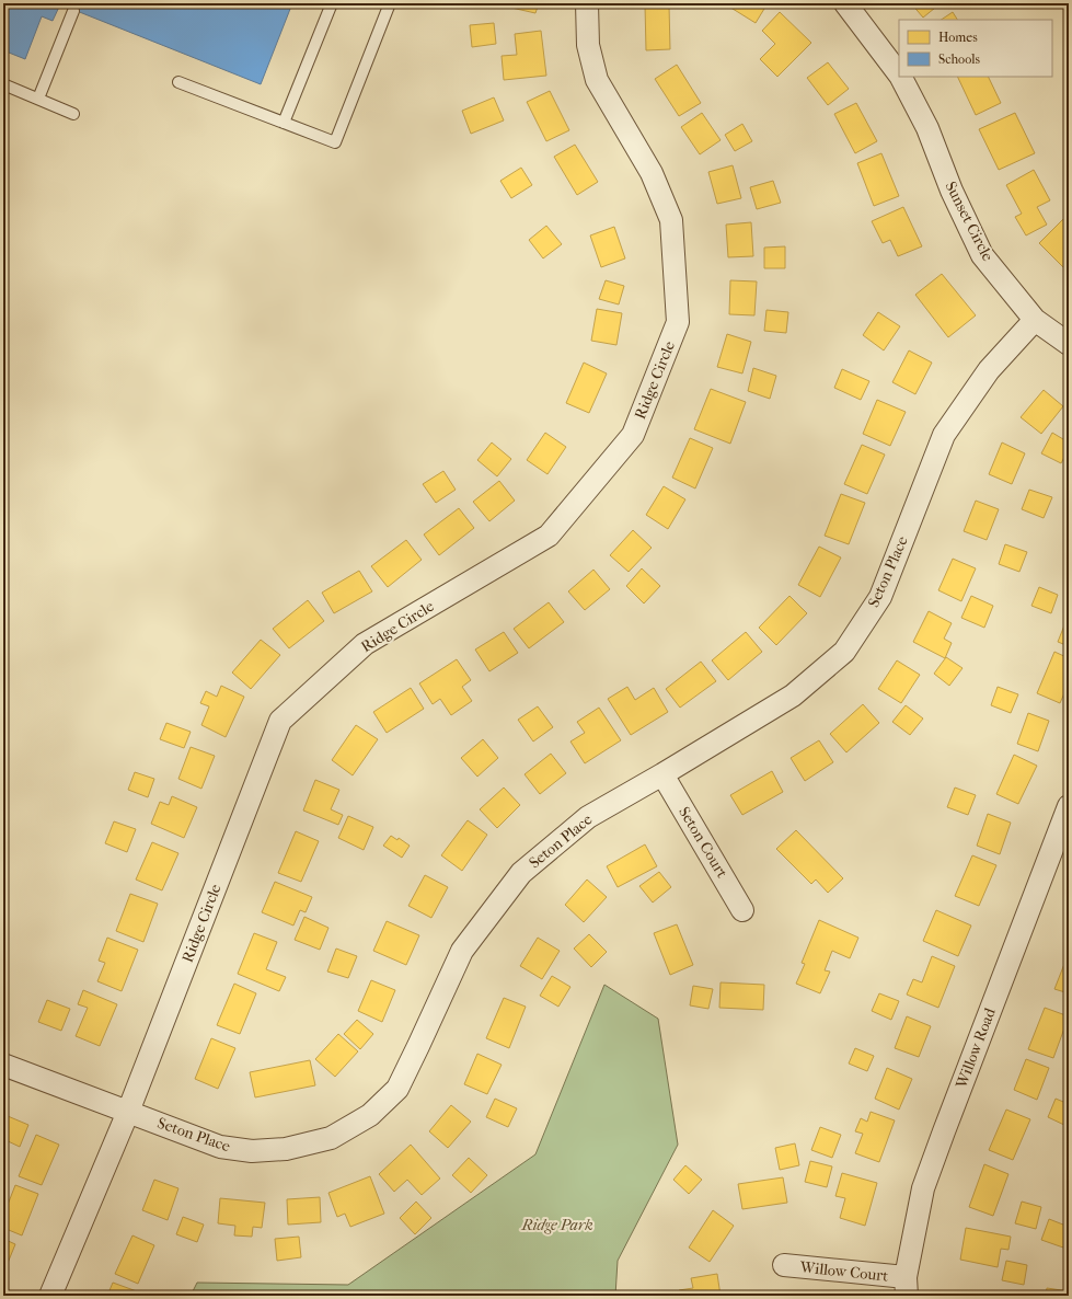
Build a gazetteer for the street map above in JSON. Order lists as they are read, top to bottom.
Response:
{
  "streets": {
    "street": [
      "Sunset Circle",
      "Ridge Circle",
      "Seton Place",
      "Seton Court",
      "Willow Road",
      "Willow Court"
    ]
  },
  "crossings": [
    ["Sunset Circle", "Seton Place"],
    ["Ridge Circle", "Seton Place"],
    ["Seton Place", "Seton Court"],
    ["Willow Road", "Willow Court"]
  ],
  "parks": ["Ridge Park"],
  "legend": ["Homes", "Schools"]
}
